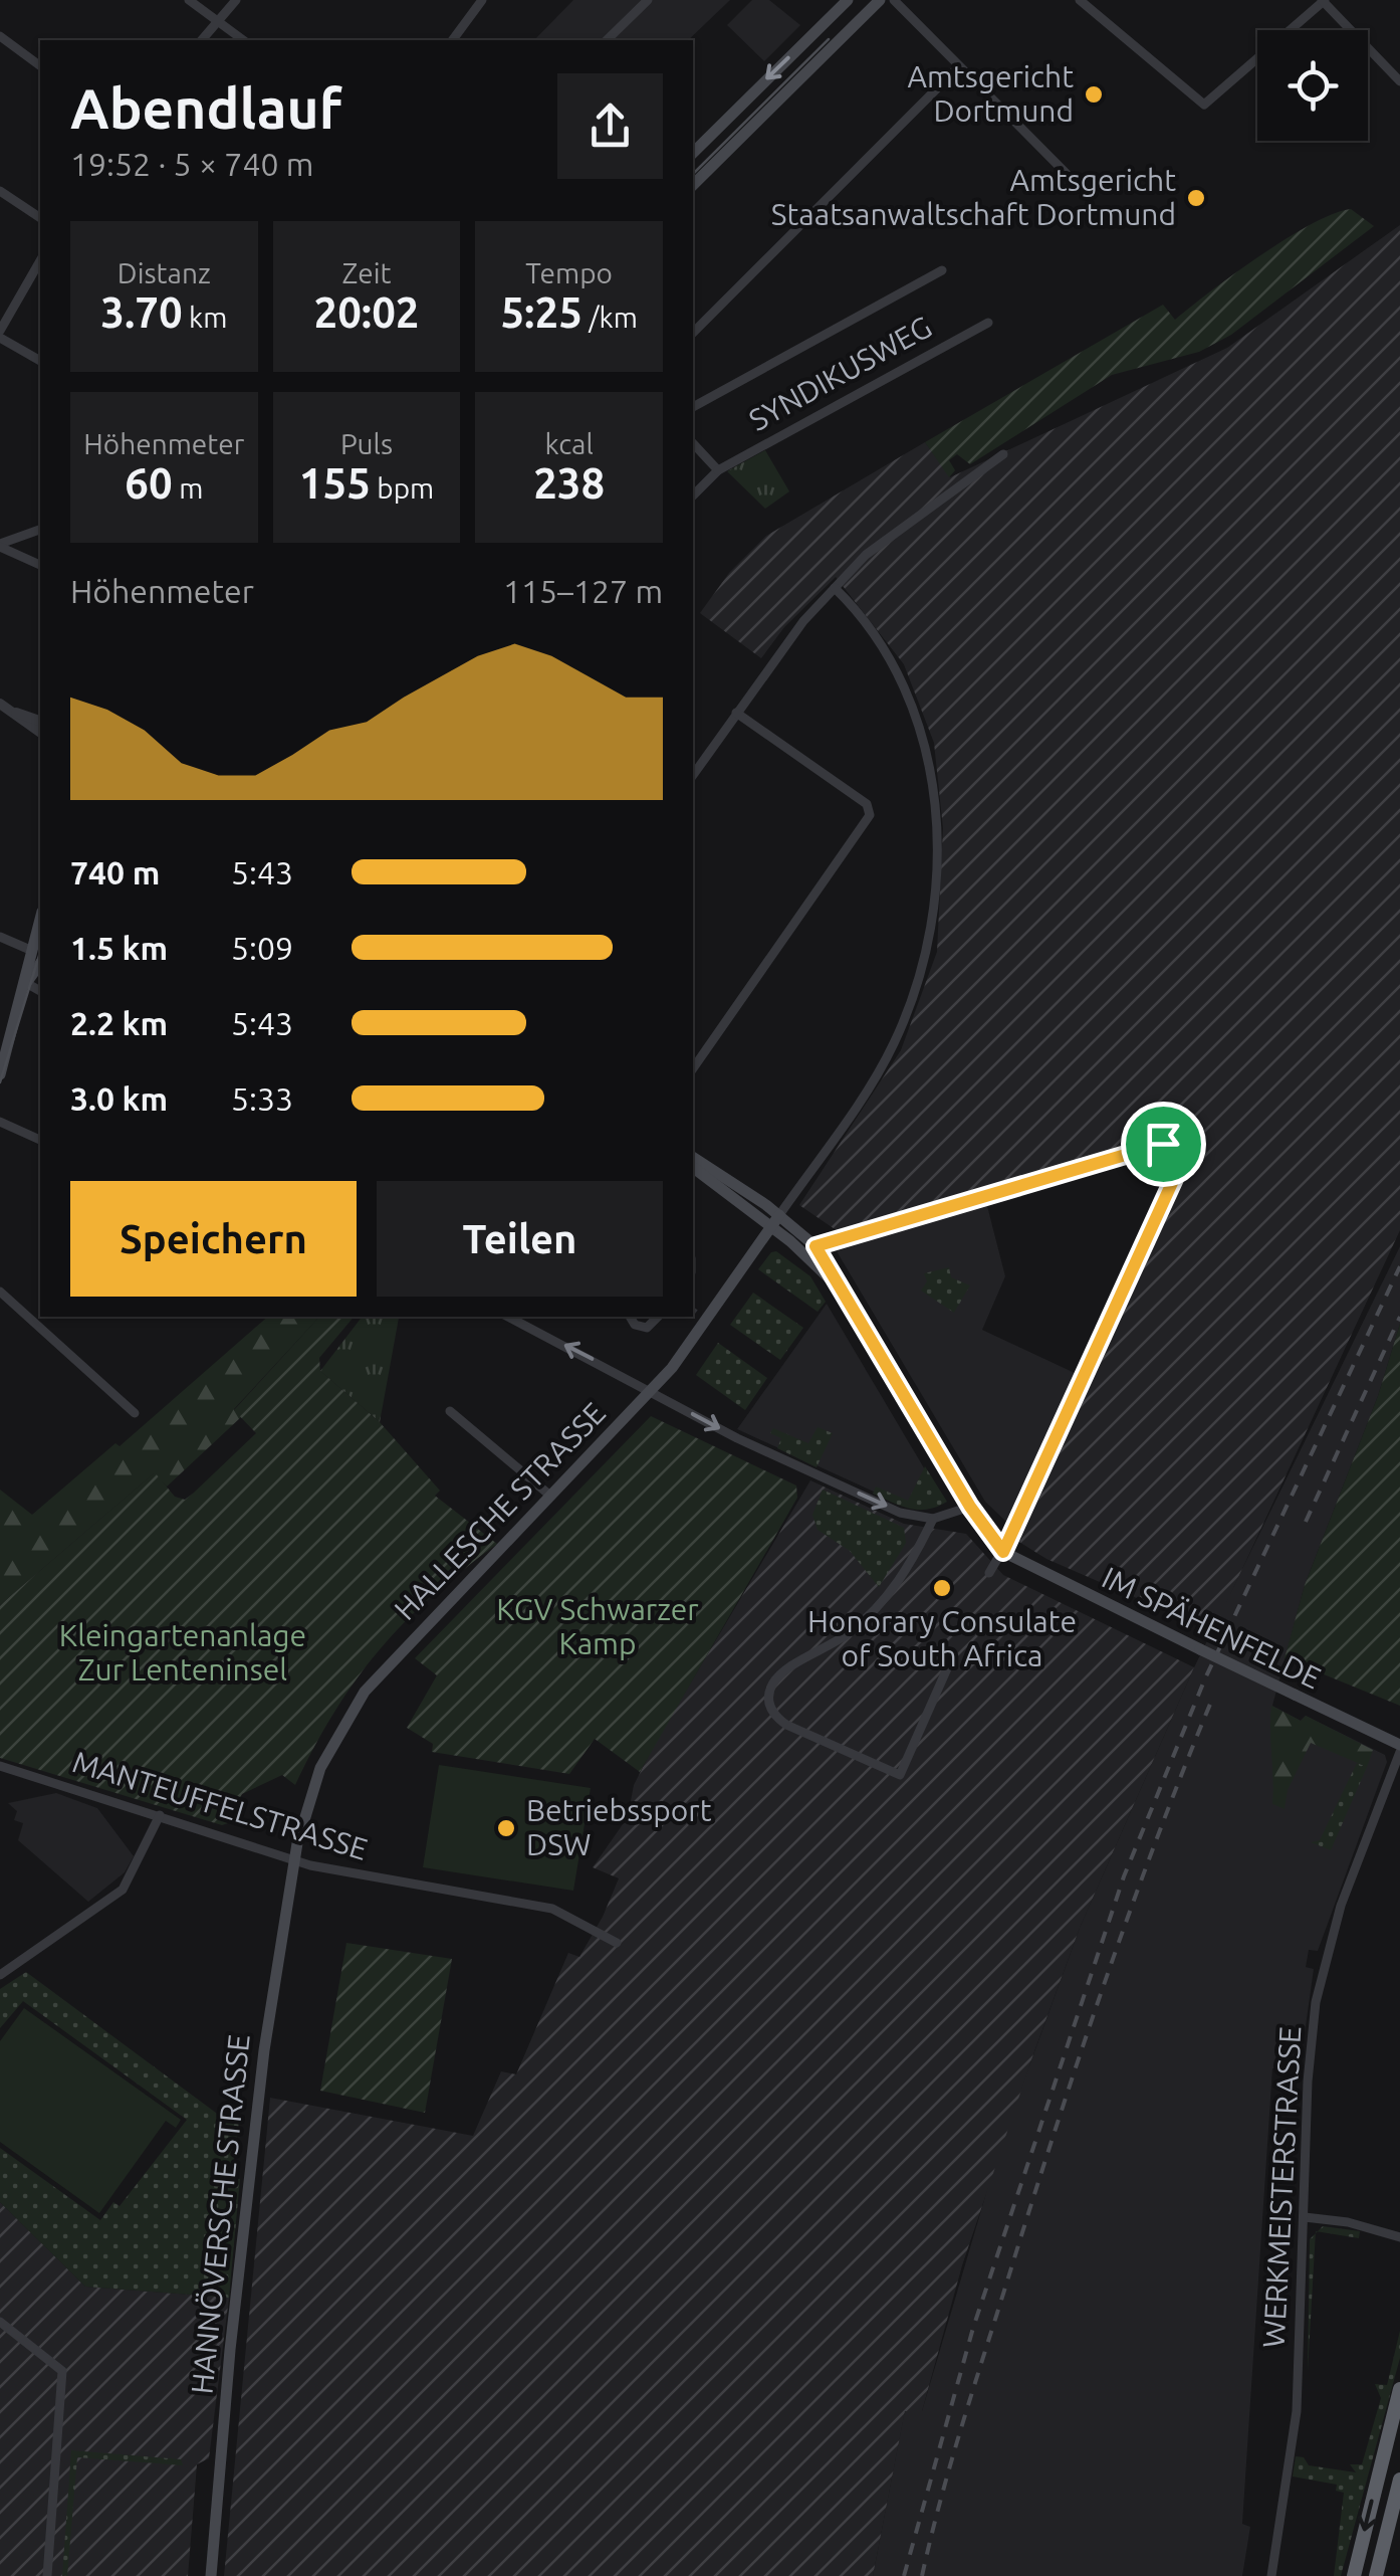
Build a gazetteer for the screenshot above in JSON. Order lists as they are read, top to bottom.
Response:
{
  "streets": {
    "main road": ["HALLESCHE STRASSE", "IM SPÄHENFELDE", "HANNÖVERSCHE STRASSE"],
    "street": ["SYNDIKUSWEG", "MANTEUFFELSTRASSE", "WERKMEISTERSTRASSE"]
  },
  "crossings": [
    ["HALLESCHE STRASSE", "MANTEUFFELSTRASSE"],
    ["HALLESCHE STRASSE", "HANNÖVERSCHE STRASSE"],
    ["IM SPÄHENFELDE", "WERKMEISTERSTRASSE"],
    ["MANTEUFFELSTRASSE", "HANNÖVERSCHE STRASSE"]
  ],
  "parks": ["KGV Schwarzer Kamp", "Kleingartenanlage Zur Lenteninsel"],
  "places": [
    "Amtsgericht Dortmund",
    "Amtsgericht Staatsanwaltschaft Dortmund",
    "Honorary Consulate of South Africa",
    "Betriebssport DSW"
  ],
  "page": {
    "heading": ["Abendlauf", "19:52 · 5 × 740 m"],
    "stats": [
      ["Distanz", "3.70 km"],
      ["Zeit", "20:02"],
      ["Tempo", "5:25 /km"],
      ["Höhenmeter", "60 m"],
      ["Puls", "155 bpm"],
      ["kcal", "238"]
    ],
    "chart": ["Höhenmeter", "115–127 m"],
    "list": [
      {
        "name": "740 m",
        "note": "5:43"
      },
      {
        "name": "1.5 km",
        "note": "5:09"
      },
      {
        "name": "2.2 km",
        "note": "5:43"
      },
      {
        "name": "3.0 km",
        "note": "5:33"
      }
    ],
    "buttons": ["Speichern", "Teilen"]
  }
}
